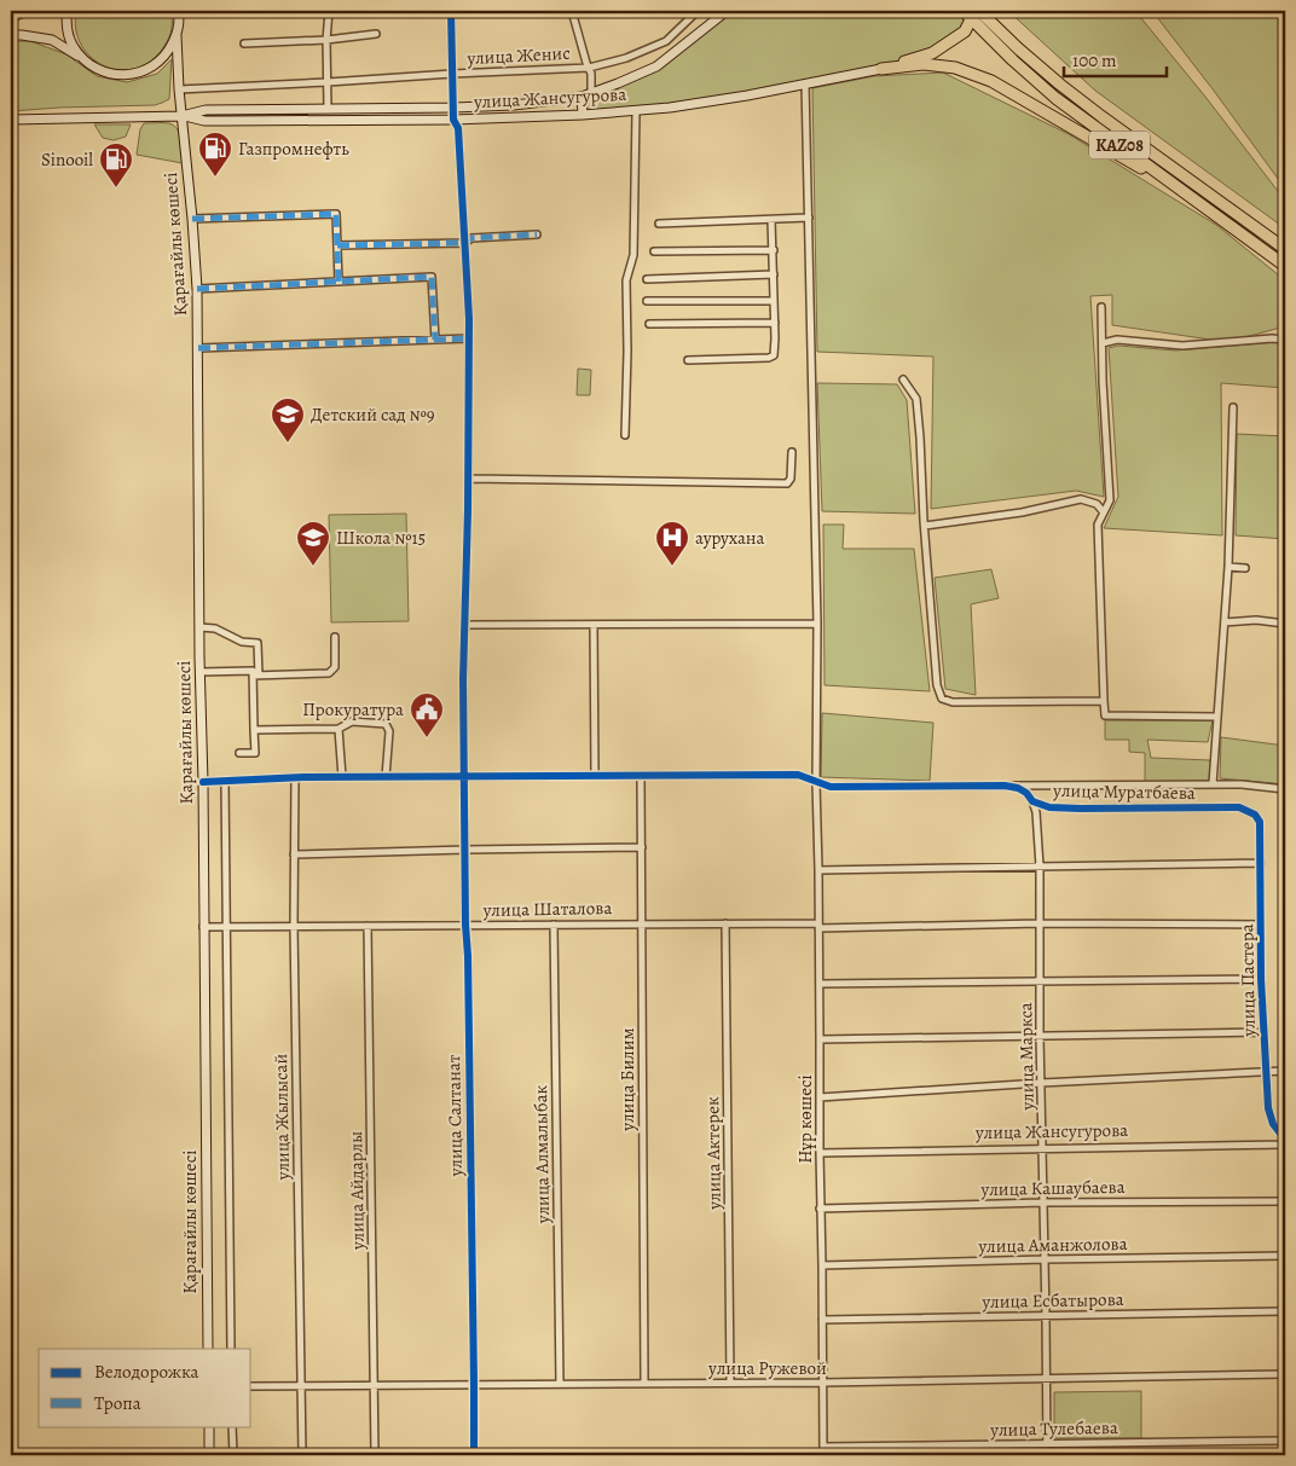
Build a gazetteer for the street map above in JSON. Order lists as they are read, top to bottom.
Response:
{
  "streets": {
    "highway": ["KAZ08"],
    "main road": ["улица Жансугурова", "Қарағайлы көшесі"],
    "street": [
      "улица Женис",
      "улица Муратбаева",
      "улица Шаталова",
      "улица Пастера",
      "улица Маркса",
      "улица Билим",
      "улица Салтанат",
      "улица Жылысай",
      "Нұр көшесі",
      "улица Актерек",
      "улица Алмалыбак",
      "улица Кашаубаева",
      "улица Айдарлы",
      "улица Аманжолова",
      "улица Есбатырова",
      "улица Ружевой",
      "улица Тулебаева"
    ]
  },
  "crossings": [
    ["улица Женис", "Қарағайлы көшесі"],
    ["улица Женис", "улица Салтанат"],
    ["улица Жансугурова", "Қарағайлы көшесі"],
    ["улица Жансугурова", "улица Пастера"],
    ["улица Жансугурова", "улица Маркса"],
    ["улица Жансугурова", "улица Салтанат"],
    ["улица Жансугурова", "Нұр көшесі"],
    ["Қарағайлы көшесі", "улица Муратбаева"],
    ["Қарағайлы көшесі", "улица Шаталова"],
    ["улица Муратбаева", "улица Пастера"],
    ["улица Муратбаева", "улица Маркса"],
    ["улица Муратбаева", "улица Билим"],
    ["улица Муратбаева", "улица Салтанат"],
    ["улица Муратбаева", "улица Жылысай"],
    ["улица Муратбаева", "Нұр көшесі"],
    ["улица Шаталова", "улица Пастера"],
    ["улица Шаталова", "улица Маркса"],
    ["улица Шаталова", "улица Билим"],
    ["улица Шаталова", "улица Салтанат"],
    ["улица Шаталова", "улица Жылысай"],
    ["улица Шаталова", "Нұр көшесі"],
    ["улица Шаталова", "улица Актерек"],
    ["улица Шаталова", "улица Алмалыбак"],
    ["улица Шаталова", "улица Айдарлы"],
    ["улица Маркса", "улица Кашаубаева"],
    ["улица Маркса", "улица Аманжолова"],
    ["улица Маркса", "улица Есбатырова"],
    ["улица Маркса", "улица Ружевой"],
    ["улица Маркса", "улица Тулебаева"],
    ["улица Билим", "улица Ружевой"],
    ["улица Салтанат", "улица Ружевой"],
    ["улица Жылысай", "улица Ружевой"],
    ["Нұр көшесі", "улица Кашаубаева"],
    ["Нұр көшесі", "улица Аманжолова"],
    ["Нұр көшесі", "улица Есбатырова"],
    ["Нұр көшесі", "улица Ружевой"],
    ["Нұр көшесі", "улица Тулебаева"],
    ["улица Актерек", "улица Ружевой"],
    ["улица Алмалыбак", "улица Ружевой"],
    ["улица Айдарлы", "улица Ружевой"]
  ],
  "places": {
    "fuel station": ["Газпромнефть", "Sinooil"],
    "school or university": ["Детский сад №9", "Школа №15"],
    "hospital": ["аурухана"],
    "public building": ["Прокуратура"]
  },
  "legend": ["Велодорожка", "Тропа"],
  "scale_bar": "100 m"
}
